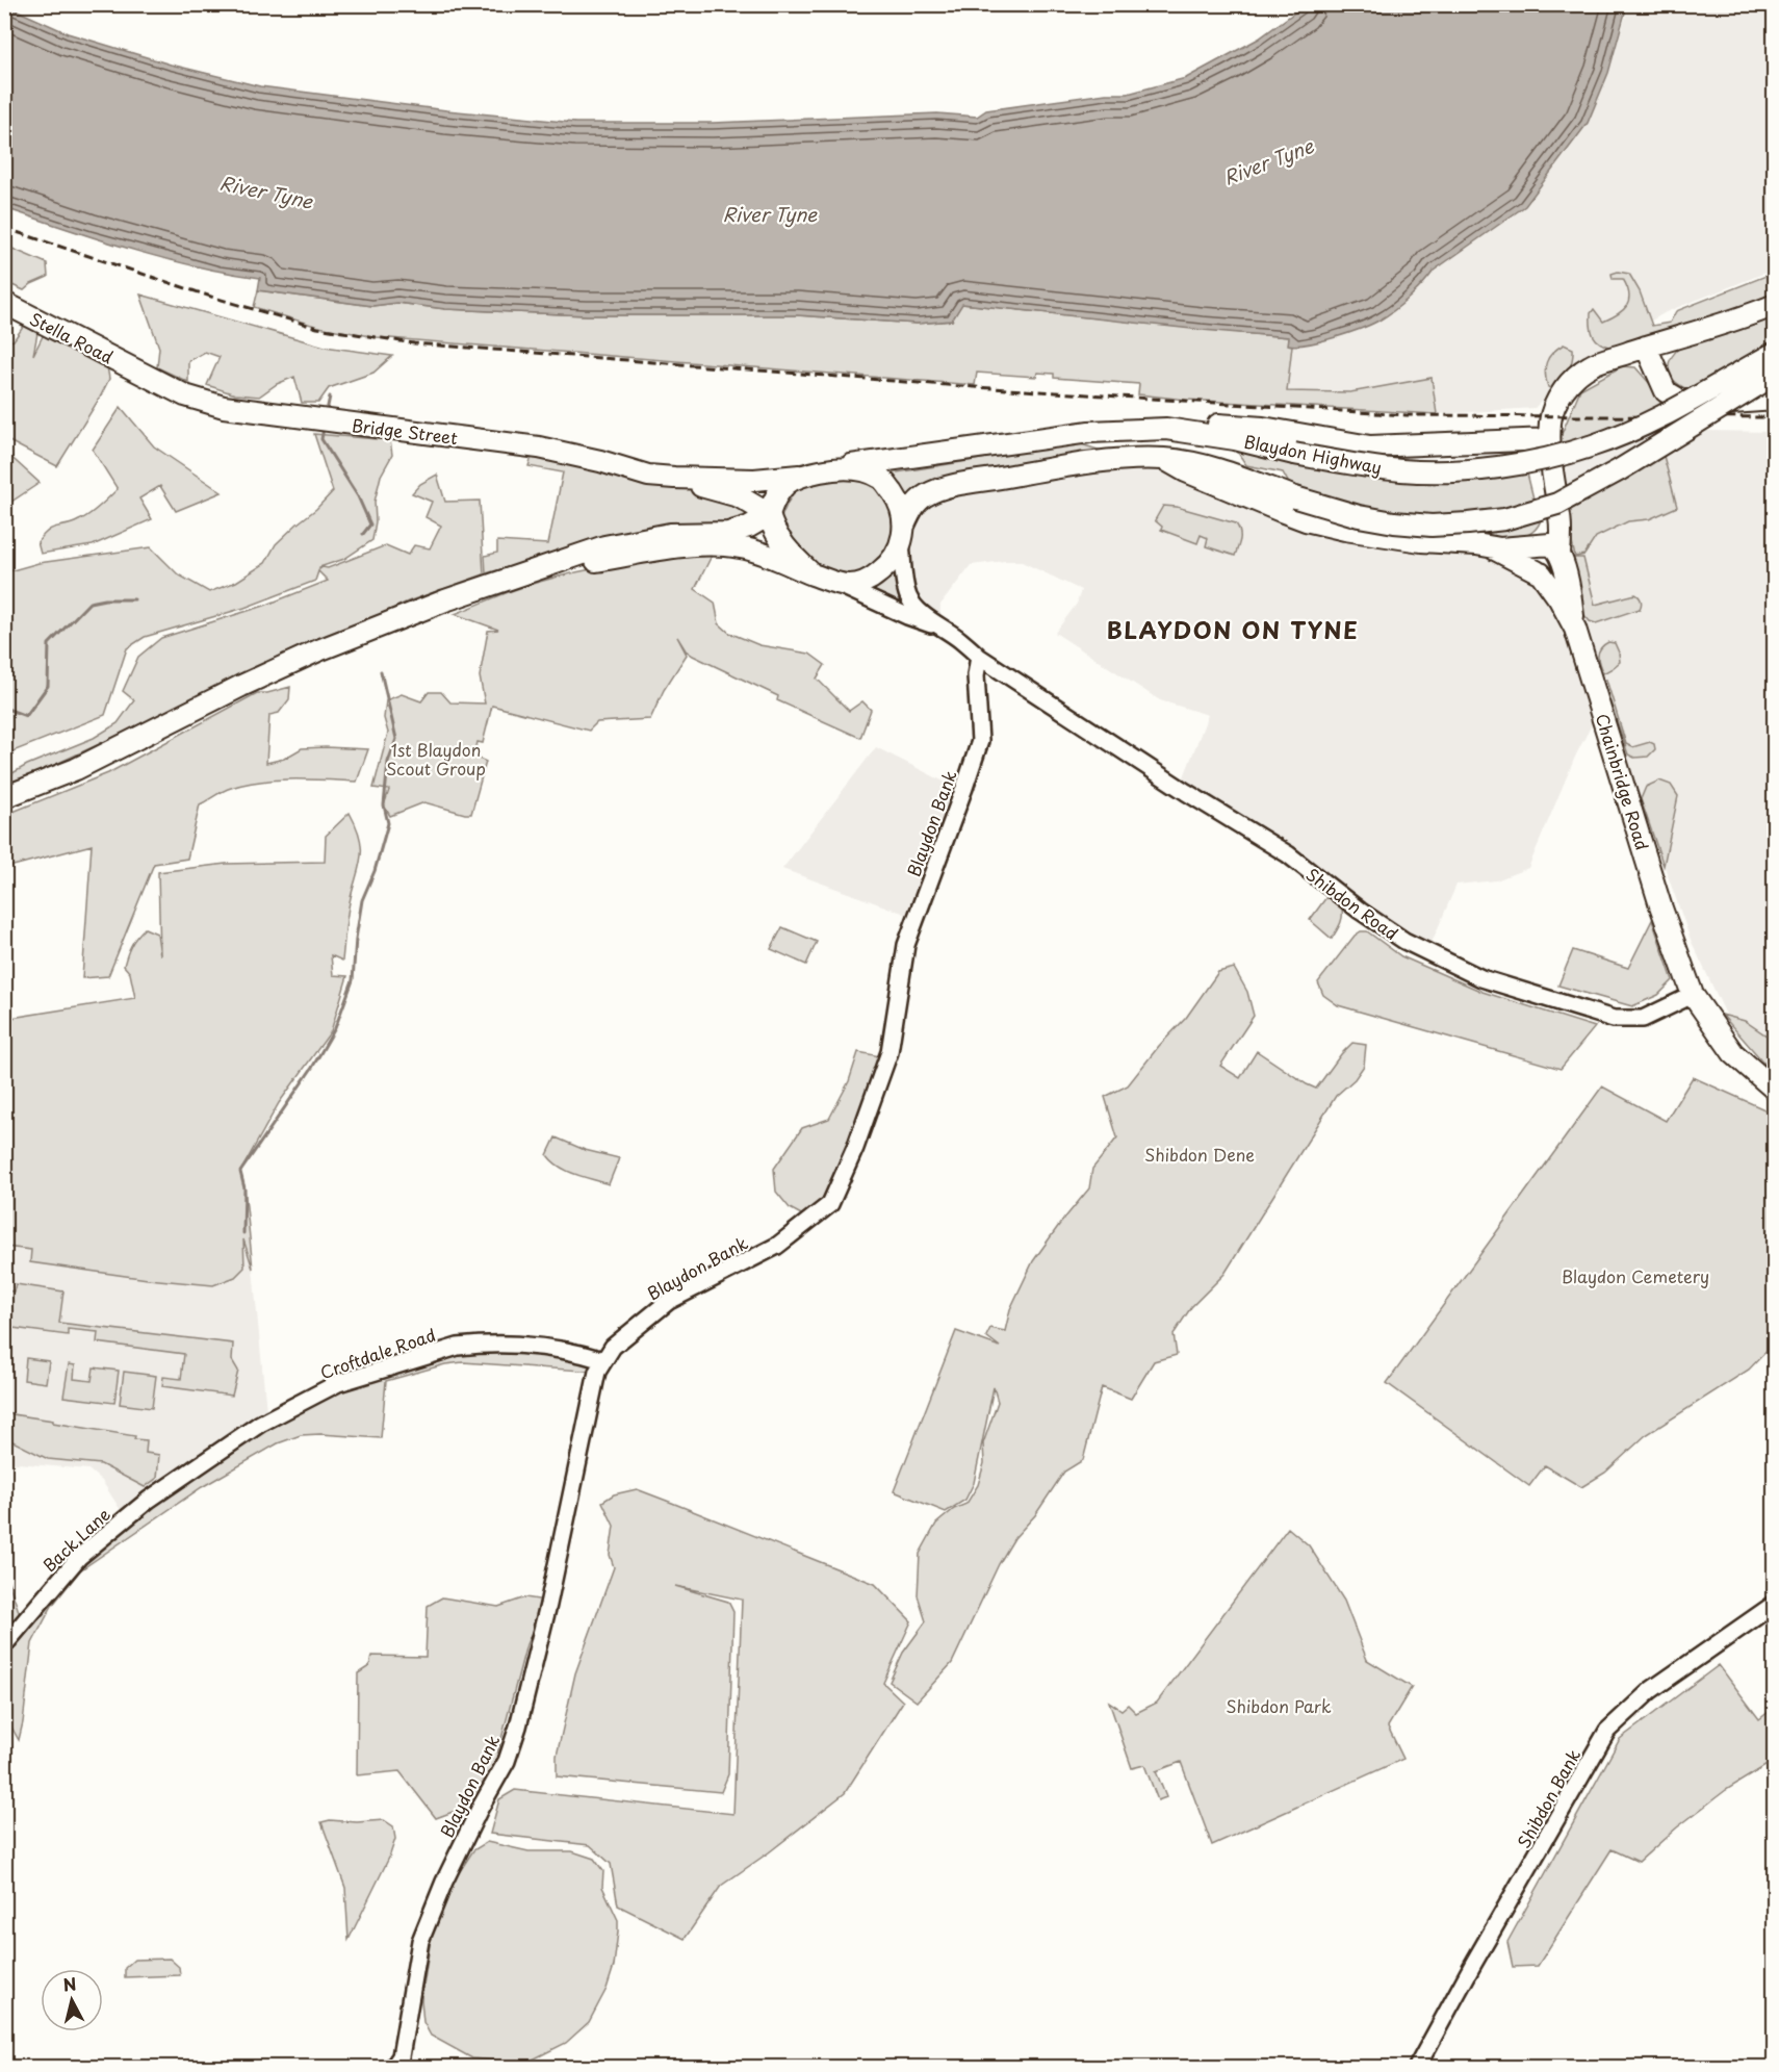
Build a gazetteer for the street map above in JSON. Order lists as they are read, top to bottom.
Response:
{
  "streets": {
    "main road": [
      "Stella Road",
      "Bridge Street",
      "Blaydon Highway",
      "Chainbridge Road"
    ],
    "street": [
      "Blaydon Bank",
      "Shibdon Road",
      "Croftdale Road",
      "Back Lane",
      "Shibdon Bank"
    ]
  },
  "crossings": [
    ["Stella Road", "Bridge Street"],
    ["Bridge Street", "Blaydon Highway"],
    ["Chainbridge Road", "Shibdon Road"],
    ["Blaydon Bank", "Shibdon Road"],
    ["Blaydon Bank", "Croftdale Road"],
    ["Croftdale Road", "Back Lane"]
  ],
  "districts": ["BLAYDON ON TYNE"],
  "water": ["River Tyne"],
  "parks": [
    "1st Blaydon Scout Group",
    "Shibdon Dene",
    "Blaydon Cemetery",
    "Shibdon Park"
  ],
  "north": "top"
}
